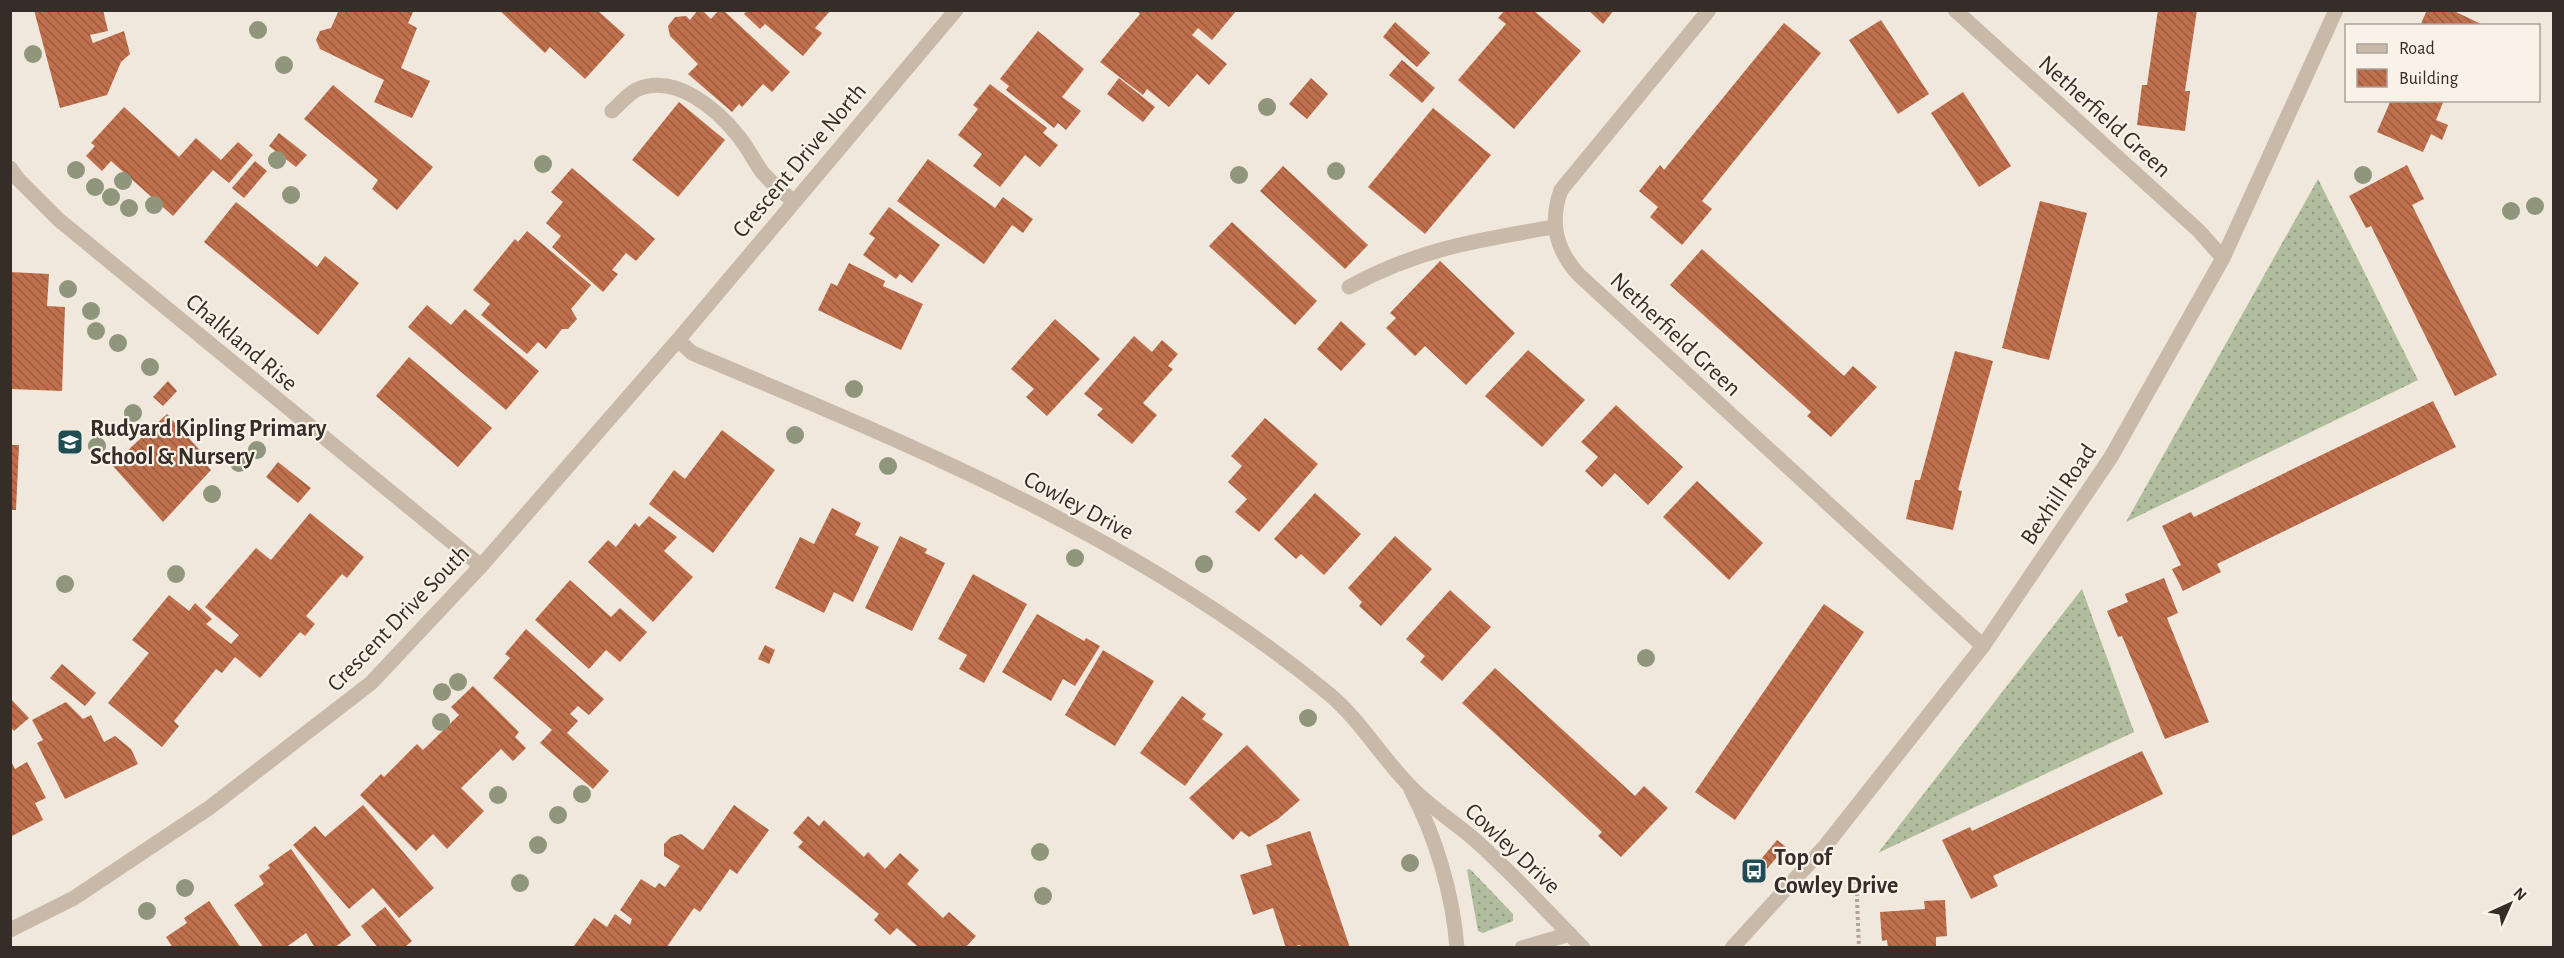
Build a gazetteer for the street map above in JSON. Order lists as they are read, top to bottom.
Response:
{
  "streets": {
    "street": [
      "Netherfield Green",
      "Crescent Drive North",
      "Chalkland Rise",
      "Bexhill Road",
      "Cowley Drive",
      "Crescent Drive South"
    ]
  },
  "crossings": [
    ["Netherfield Green", "Bexhill Road"],
    ["Crescent Drive North", "Cowley Drive"],
    ["Crescent Drive North", "Crescent Drive South"],
    ["Chalkland Rise", "Crescent Drive South"],
    ["Cowley Drive", "Crescent Drive South"]
  ],
  "places": {
    "school or university": ["Rudyard Kipling Primary School & Nursery"],
    "bus stop": ["Top of Cowley Drive"]
  },
  "legend": ["Road", "Building"],
  "north": "top right"
}
